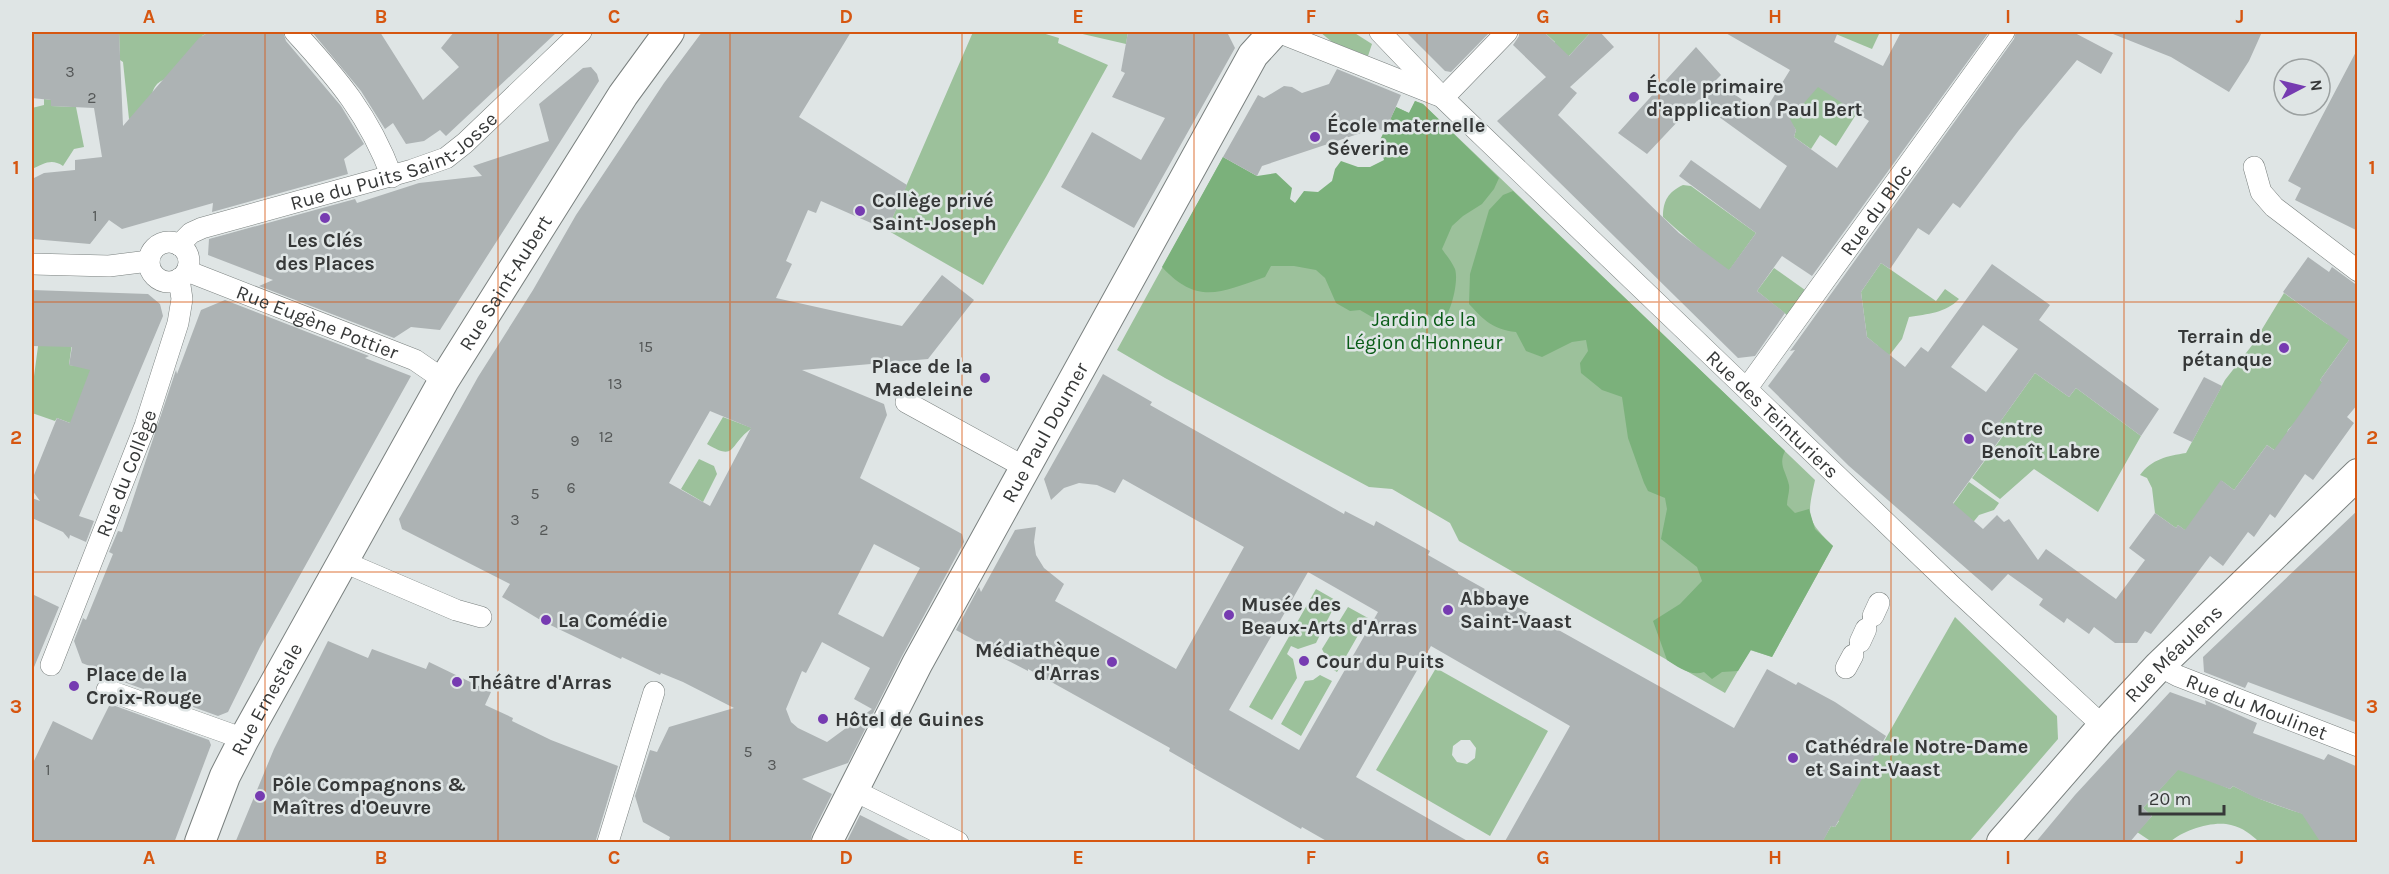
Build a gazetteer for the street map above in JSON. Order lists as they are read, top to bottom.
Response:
{
  "streets": {
    "street": [
      "Rue du Puits Saint-Josse",
      "Rue du Bloc",
      "Rue Saint-Aubert",
      "Rue Eugène Pottier",
      "Rue des Teinturiers",
      "Rue Paul Doumer",
      "Rue du Collège",
      "Rue Méaulens",
      "Rue Ernestale",
      "Rue du Moulinet"
    ]
  },
  "crossings": [
    ["Rue du Puits Saint-Josse", "Rue Eugène Pottier"],
    ["Rue du Puits Saint-Josse", "Rue du Collège"],
    ["Rue du Bloc", "Rue des Teinturiers"],
    ["Rue Saint-Aubert", "Rue Eugène Pottier"],
    ["Rue Saint-Aubert", "Rue Ernestale"],
    ["Rue Eugène Pottier", "Rue du Collège"],
    ["Rue des Teinturiers", "Rue Méaulens"],
    ["Rue Méaulens", "Rue du Moulinet"]
  ],
  "parks": ["Jardin de la Légion d'Honneur"],
  "places": [
    "École primaire d'application Paul Bert",
    "École maternelle Séverine",
    "Collège privé Saint-Joseph",
    "Les Clés des Places",
    "Terrain de pétanque",
    "Place de la Madeleine",
    "Centre Benoît Labre",
    "Abbaye Saint-Vaast",
    "Musée des Beaux-Arts d'Arras",
    "La Comédie",
    "Cour du Puits",
    "Médiathèque d'Arras",
    "Théâtre d'Arras",
    "Place de la Croix-Rouge",
    "Hôtel de Guines",
    "Cathédrale Notre-Dame et Saint-Vaast",
    "Pôle Compagnons & Maîtres d'Oeuvre"
  ],
  "house_numbers": [
    "3",
    "2",
    "1",
    "15",
    "13",
    "12",
    "9",
    "6",
    "5",
    "3",
    "2",
    "5",
    "3",
    "1"
  ],
  "scale_bar": "20 m",
  "north": "right",
  "grid": {
    "columns": [
      "A",
      "B",
      "C",
      "D",
      "E",
      "F",
      "G",
      "H",
      "I",
      "J"
    ],
    "rows": ["1", "2", "3"]
  }
}
